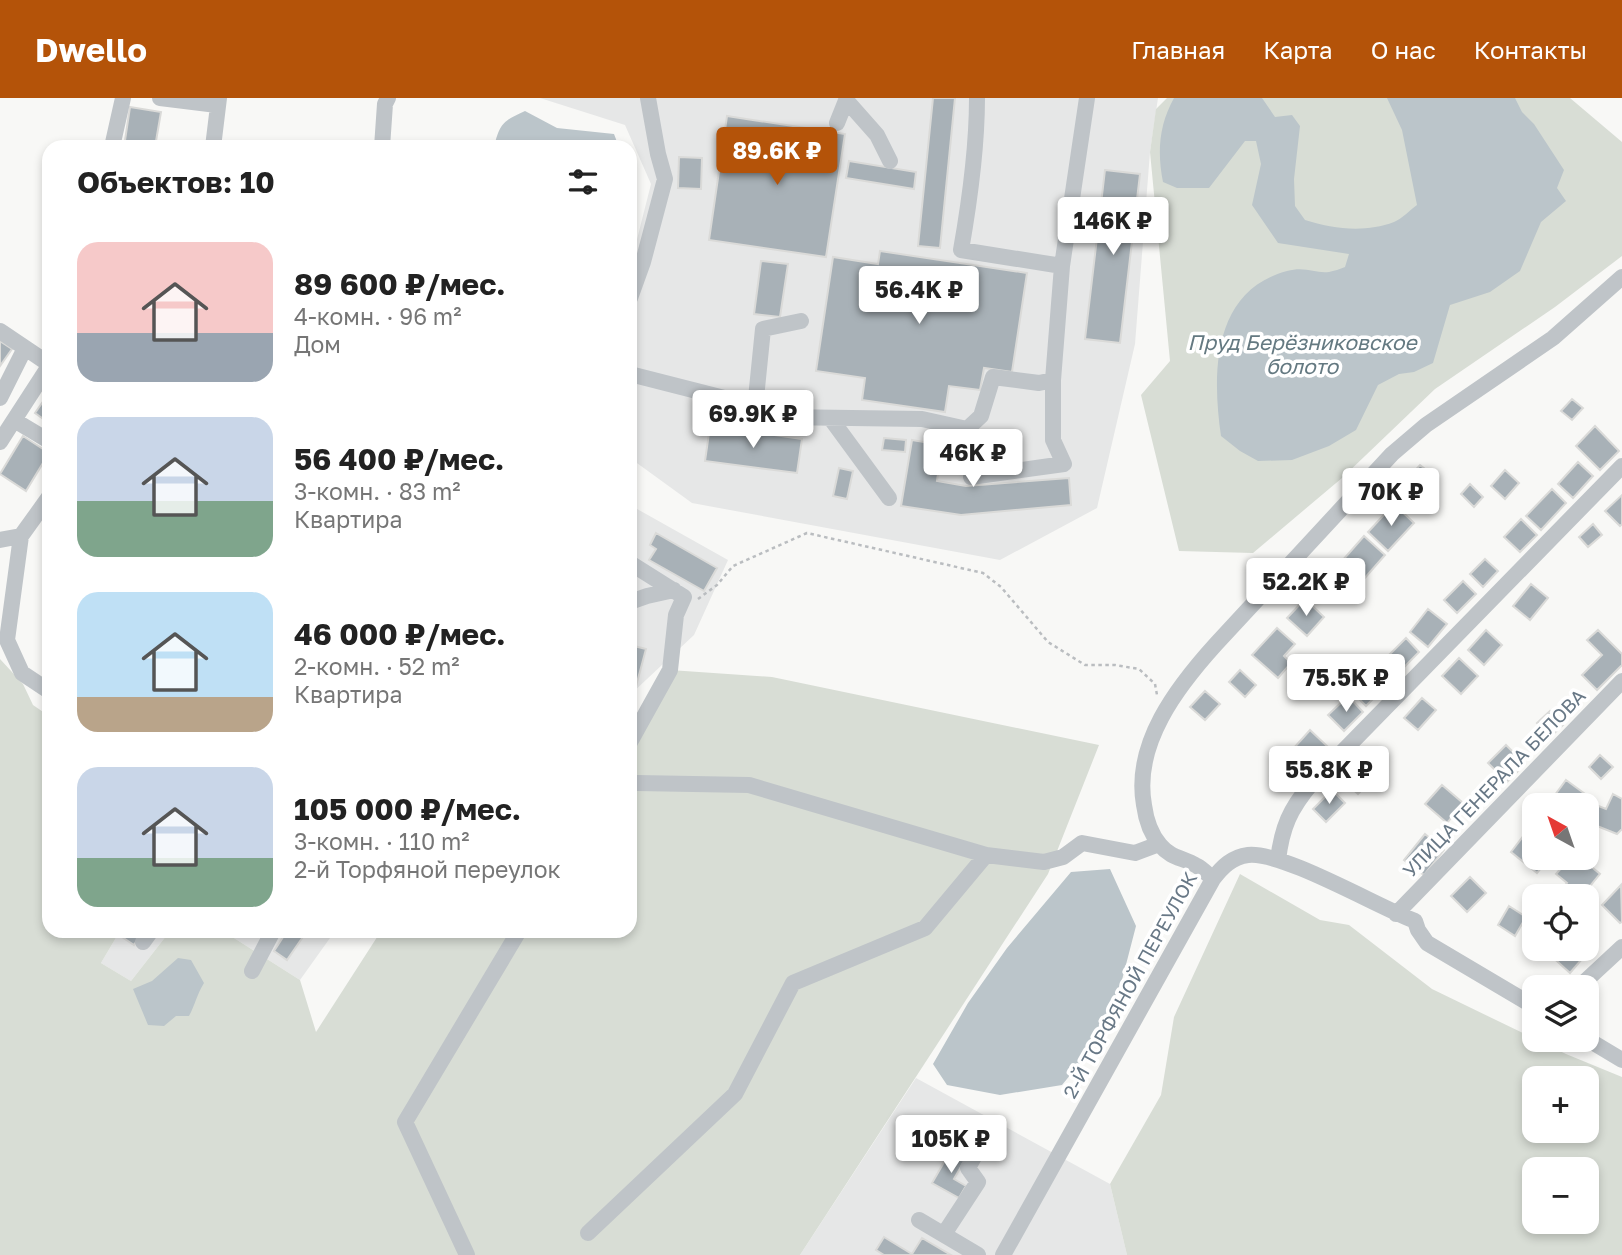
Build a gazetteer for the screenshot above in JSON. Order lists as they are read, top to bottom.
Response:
{
  "streets": {
    "street": ["УЛИЦА ГЕНЕРАЛА БЕЛОВА", "2-Й ТОРФЯНОЙ ПЕРЕУЛОК"]
  },
  "crossings": [
    ["УЛИЦА ГЕНЕРАЛА БЕЛОВА", "2-Й ТОРФЯНОЙ ПЕРЕУЛОК"]
  ],
  "water": ["Пруд Берёзниковское болото"],
  "north": "top left",
  "page": {
    "header": "Dwello",
    "nav": [
      "Главная",
      "Карта",
      "О нас",
      "Контакты"
    ],
    "price": [
      "89.6K ₽",
      "146K ₽",
      "56.4K ₽",
      "69.9K ₽",
      "46K ₽",
      "70K ₽",
      "52.2K ₽",
      "75.5K ₽",
      "55.8K ₽",
      "105K ₽"
    ],
    "heading": "Объектов: 10",
    "list": [
      {
        "name": "89 600 ₽/мес.",
        "note": "4-комн. · 96 m² · Дом"
      },
      {
        "name": "56 400 ₽/мес.",
        "note": "3-комн. · 83 m² · Квартира"
      },
      {
        "name": "46 000 ₽/мес.",
        "note": "2-комн. · 52 m² · Квартира"
      },
      {
        "name": "105 000 ₽/мес.",
        "note": "3-комн. · 110 m² · 2-й Торфяной переулок"
      }
    ],
    "map_buttons": ["+", "−"]
  }
}
